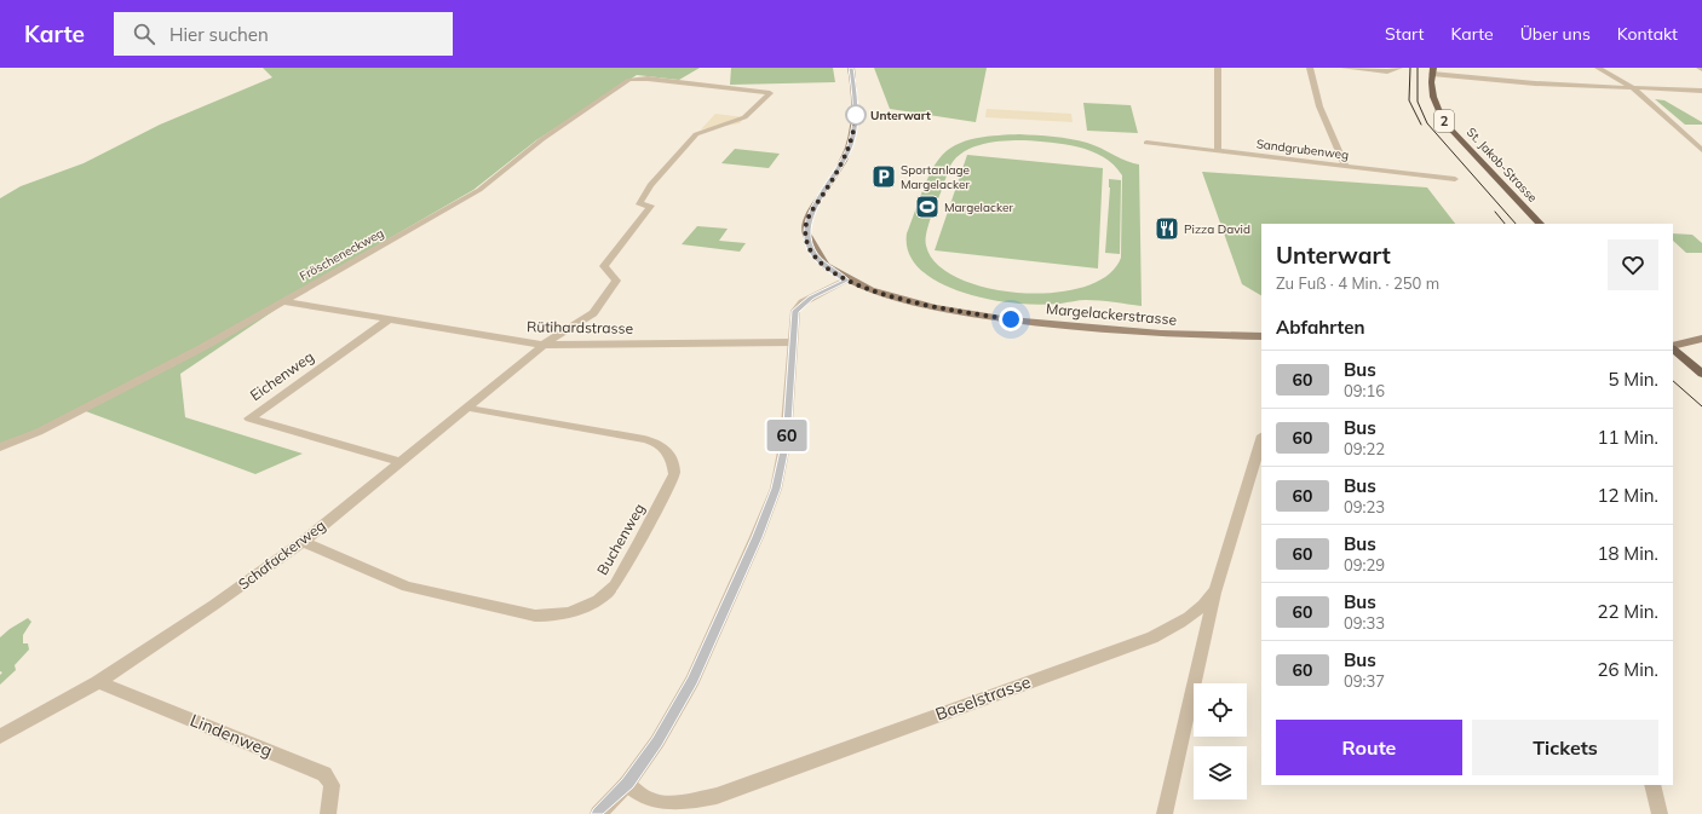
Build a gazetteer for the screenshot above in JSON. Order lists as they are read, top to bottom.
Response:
{
  "streets": {
    "main road": ["2", "St. Jakob-Strasse", "Margelackerstrasse"],
    "street": [
      "Sandgrubenweg",
      "Fröscheneckweg",
      "Rütihardstrasse",
      "Eichenweg",
      "Buchenweg",
      "Schafackerweg",
      "Baselstrasse",
      "Lindenweg"
    ]
  },
  "crossings": [
    ["Fröscheneckweg", "Rütihardstrasse"],
    ["Fröscheneckweg", "Schafackerweg"],
    ["Rütihardstrasse", "Eichenweg"],
    ["Rütihardstrasse", "Schafackerweg"],
    ["Eichenweg", "Schafackerweg"],
    ["Buchenweg", "Schafackerweg"],
    ["Schafackerweg", "Lindenweg"]
  ],
  "places": {
    "other": ["Unterwart"],
    "parking": ["Sportanlage Margelacker"],
    "sports": ["Margelacker"],
    "restaurant": ["Pizza David"]
  },
  "lines": ["bus line 60"],
  "page": {
    "header": "Karte",
    "search": "Hier suchen",
    "nav": [
      "Start",
      "Karte",
      "Über uns",
      "Kontakt"
    ],
    "on_map": "60",
    "heading": [
      ["Unterwart", "Zu Fuß · 4 Min. · 250 m"],
      "Abfahrten"
    ],
    "list": [
      {
        "mark": "60",
        "name": "Bus",
        "note": "09:16",
        "value": "5 Min."
      },
      {
        "mark": "60",
        "name": "Bus",
        "note": "09:22",
        "value": "11 Min."
      },
      {
        "mark": "60",
        "name": "Bus",
        "note": "09:23",
        "value": "12 Min."
      },
      {
        "mark": "60",
        "name": "Bus",
        "note": "09:29",
        "value": "18 Min."
      },
      {
        "mark": "60",
        "name": "Bus",
        "note": "09:33",
        "value": "22 Min."
      },
      {
        "mark": "60",
        "name": "Bus",
        "note": "09:37",
        "value": "26 Min."
      }
    ],
    "buttons": ["Route", "Tickets"]
  }
}
